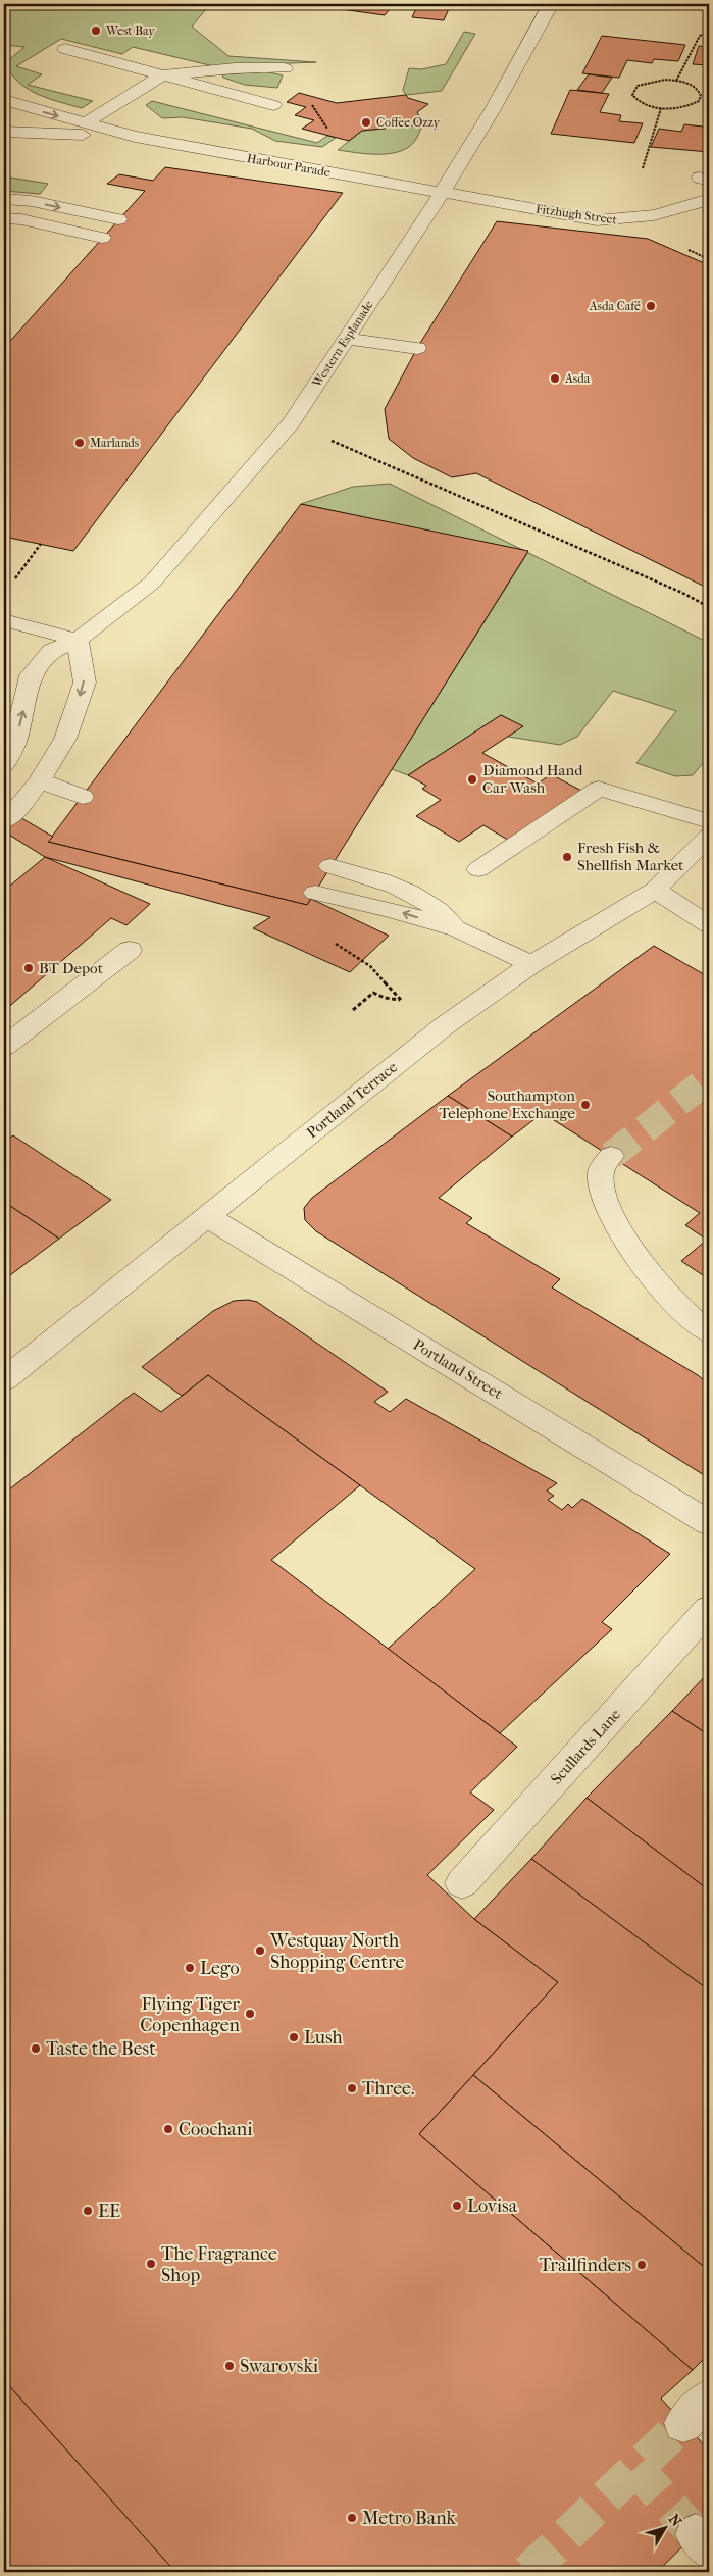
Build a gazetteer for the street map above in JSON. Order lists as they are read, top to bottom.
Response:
{
  "streets": {
    "street": [
      "Harbour Parade",
      "Fitzhugh Street",
      "Western Esplanade",
      "Portland Terrace",
      "Portland Street",
      "Scullards Lane"
    ]
  },
  "crossings": [
    ["Harbour Parade", "Fitzhugh Street"],
    ["Harbour Parade", "Western Esplanade"],
    ["Fitzhugh Street", "Western Esplanade"],
    ["Portland Terrace", "Portland Street"]
  ],
  "places": [
    "West Bay",
    "Coffee Ozzy",
    "Asda Café",
    "Asda",
    "Marlands",
    "Diamond Hand Car Wash",
    "Fresh Fish & Shellfish Market",
    "BT Depot",
    "Southampton Telephone Exchange",
    "Westquay North Shopping Centre",
    "Lego",
    "Flying Tiger Copenhagen",
    "Lush",
    "Taste the Best",
    "Three.",
    "Coochani",
    "Lovisa",
    "EE",
    "The Fragrance Shop",
    "Trailfinders",
    "Swarovski",
    "Metro Bank"
  ],
  "north": "top right"
}
